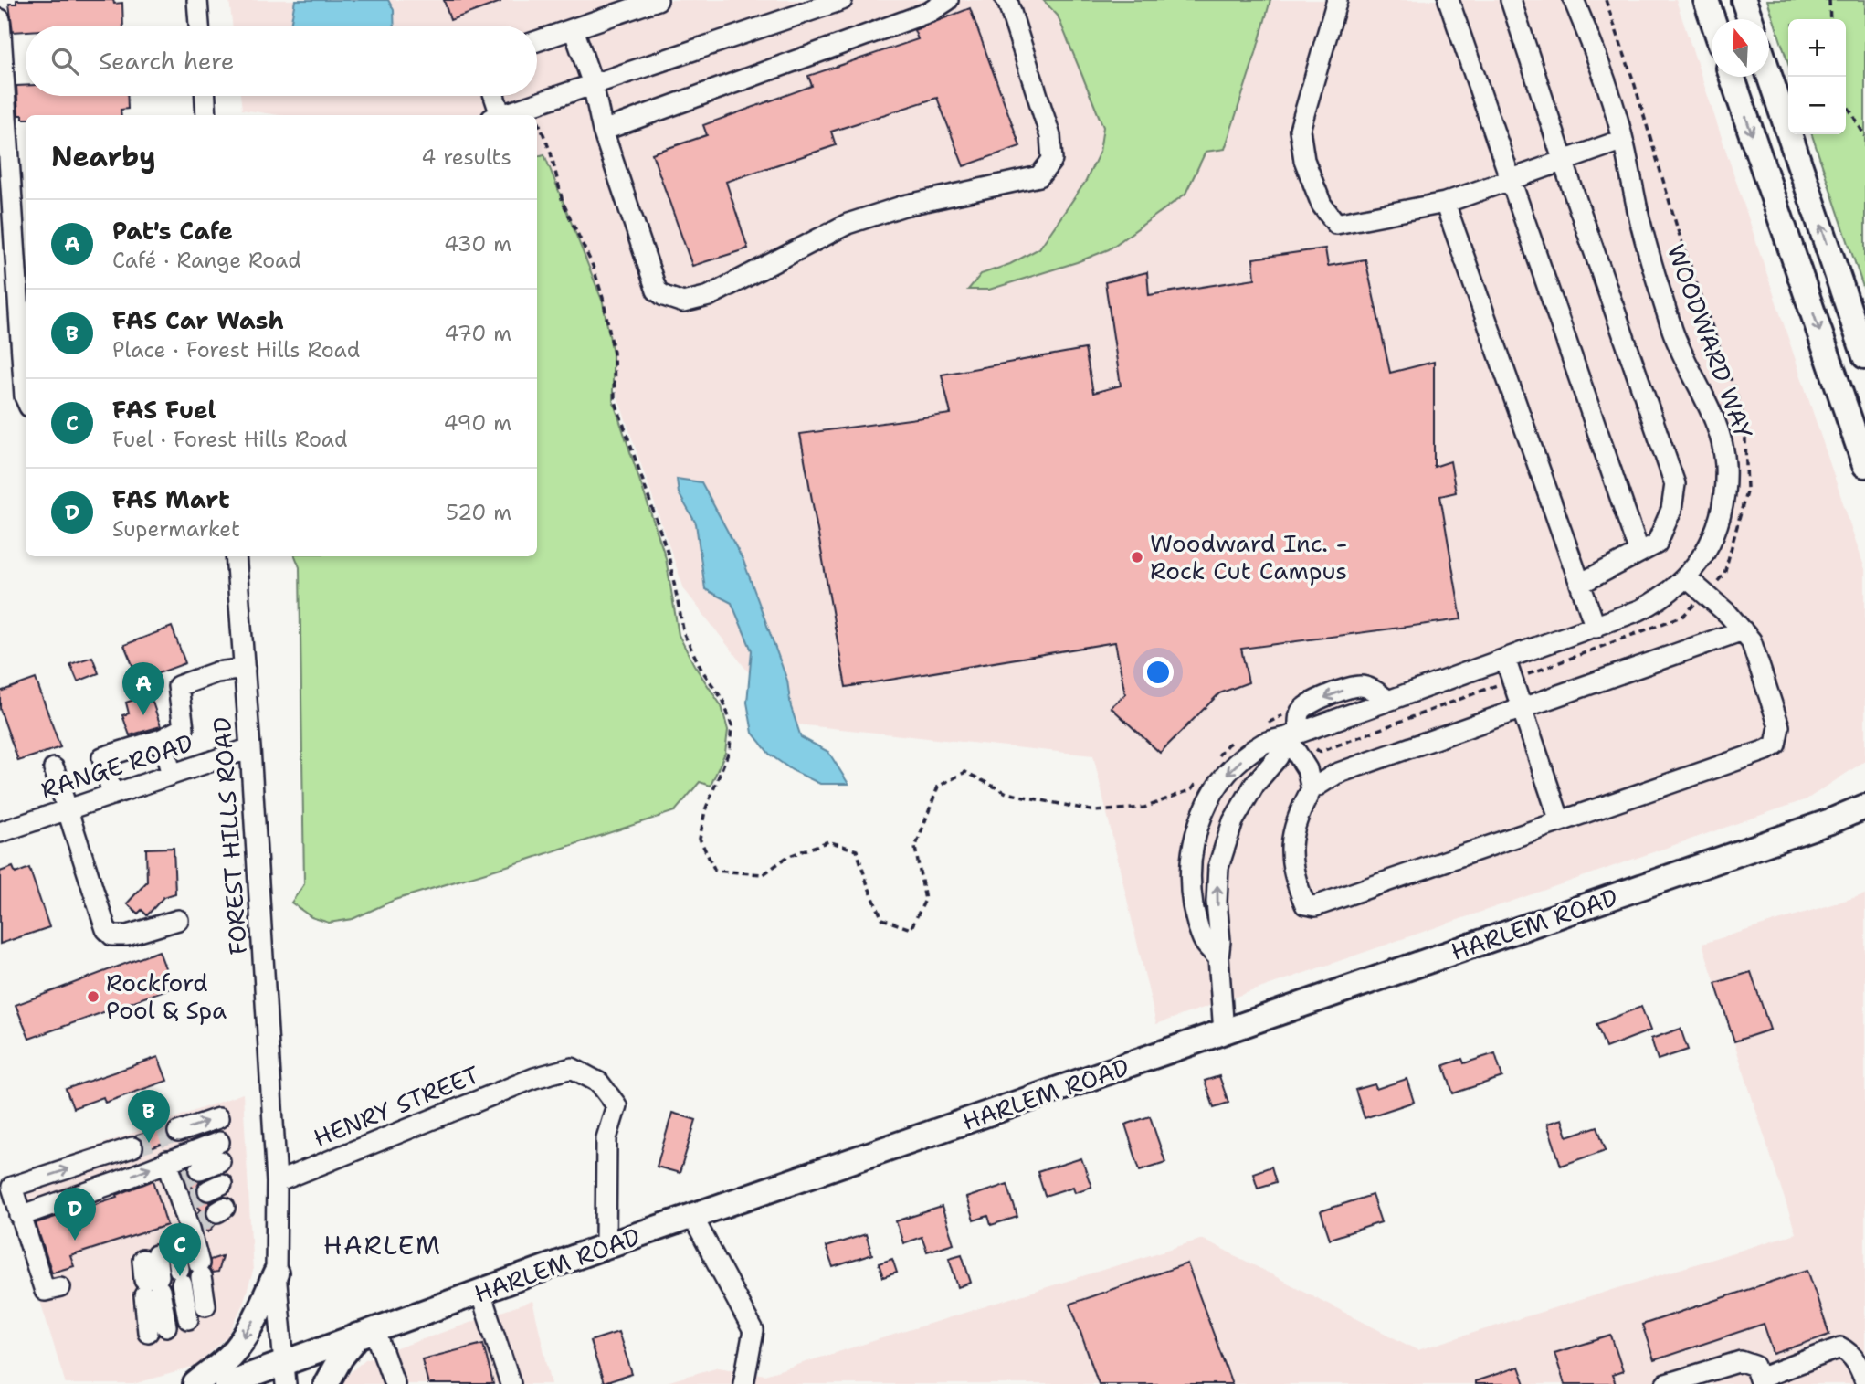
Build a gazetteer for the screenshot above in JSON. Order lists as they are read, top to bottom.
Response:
{
  "streets": {
    "main road": ["HARLEM ROAD"],
    "street": [
      "WOODWARD WAY",
      "RANGE ROAD",
      "FOREST HILLS ROAD",
      "HENRY STREET"
    ]
  },
  "crossings": [
    ["WOODWARD WAY", "HARLEM ROAD"],
    ["RANGE ROAD", "FOREST HILLS ROAD"],
    ["FOREST HILLS ROAD", "HARLEM ROAD"],
    ["FOREST HILLS ROAD", "HENRY STREET"],
    ["HARLEM ROAD", "HENRY STREET"]
  ],
  "districts": ["HARLEM"],
  "places": ["Woodward Inc. - Rock Cut Campus", "Rockford Pool & Spa"],
  "north": "top",
  "page": {
    "map_buttons": ["+", "−"],
    "search": "Search here",
    "heading": ["Nearby", "4 results"],
    "list": [
      {
        "mark": "A",
        "name": "Pat's Cafe",
        "note": "Café · Range Road",
        "value": "430 m"
      },
      {
        "mark": "B",
        "name": "FAS Car Wash",
        "note": "Place · Forest Hills Road",
        "value": "470 m"
      },
      {
        "mark": "C",
        "name": "FAS Fuel",
        "note": "Fuel · Forest Hills Road",
        "value": "490 m"
      },
      {
        "mark": "D",
        "name": "FAS Mart",
        "note": "Supermarket",
        "value": "520 m"
      }
    ],
    "pins": [
      "A",
      "B",
      "D",
      "C"
    ]
  }
}
